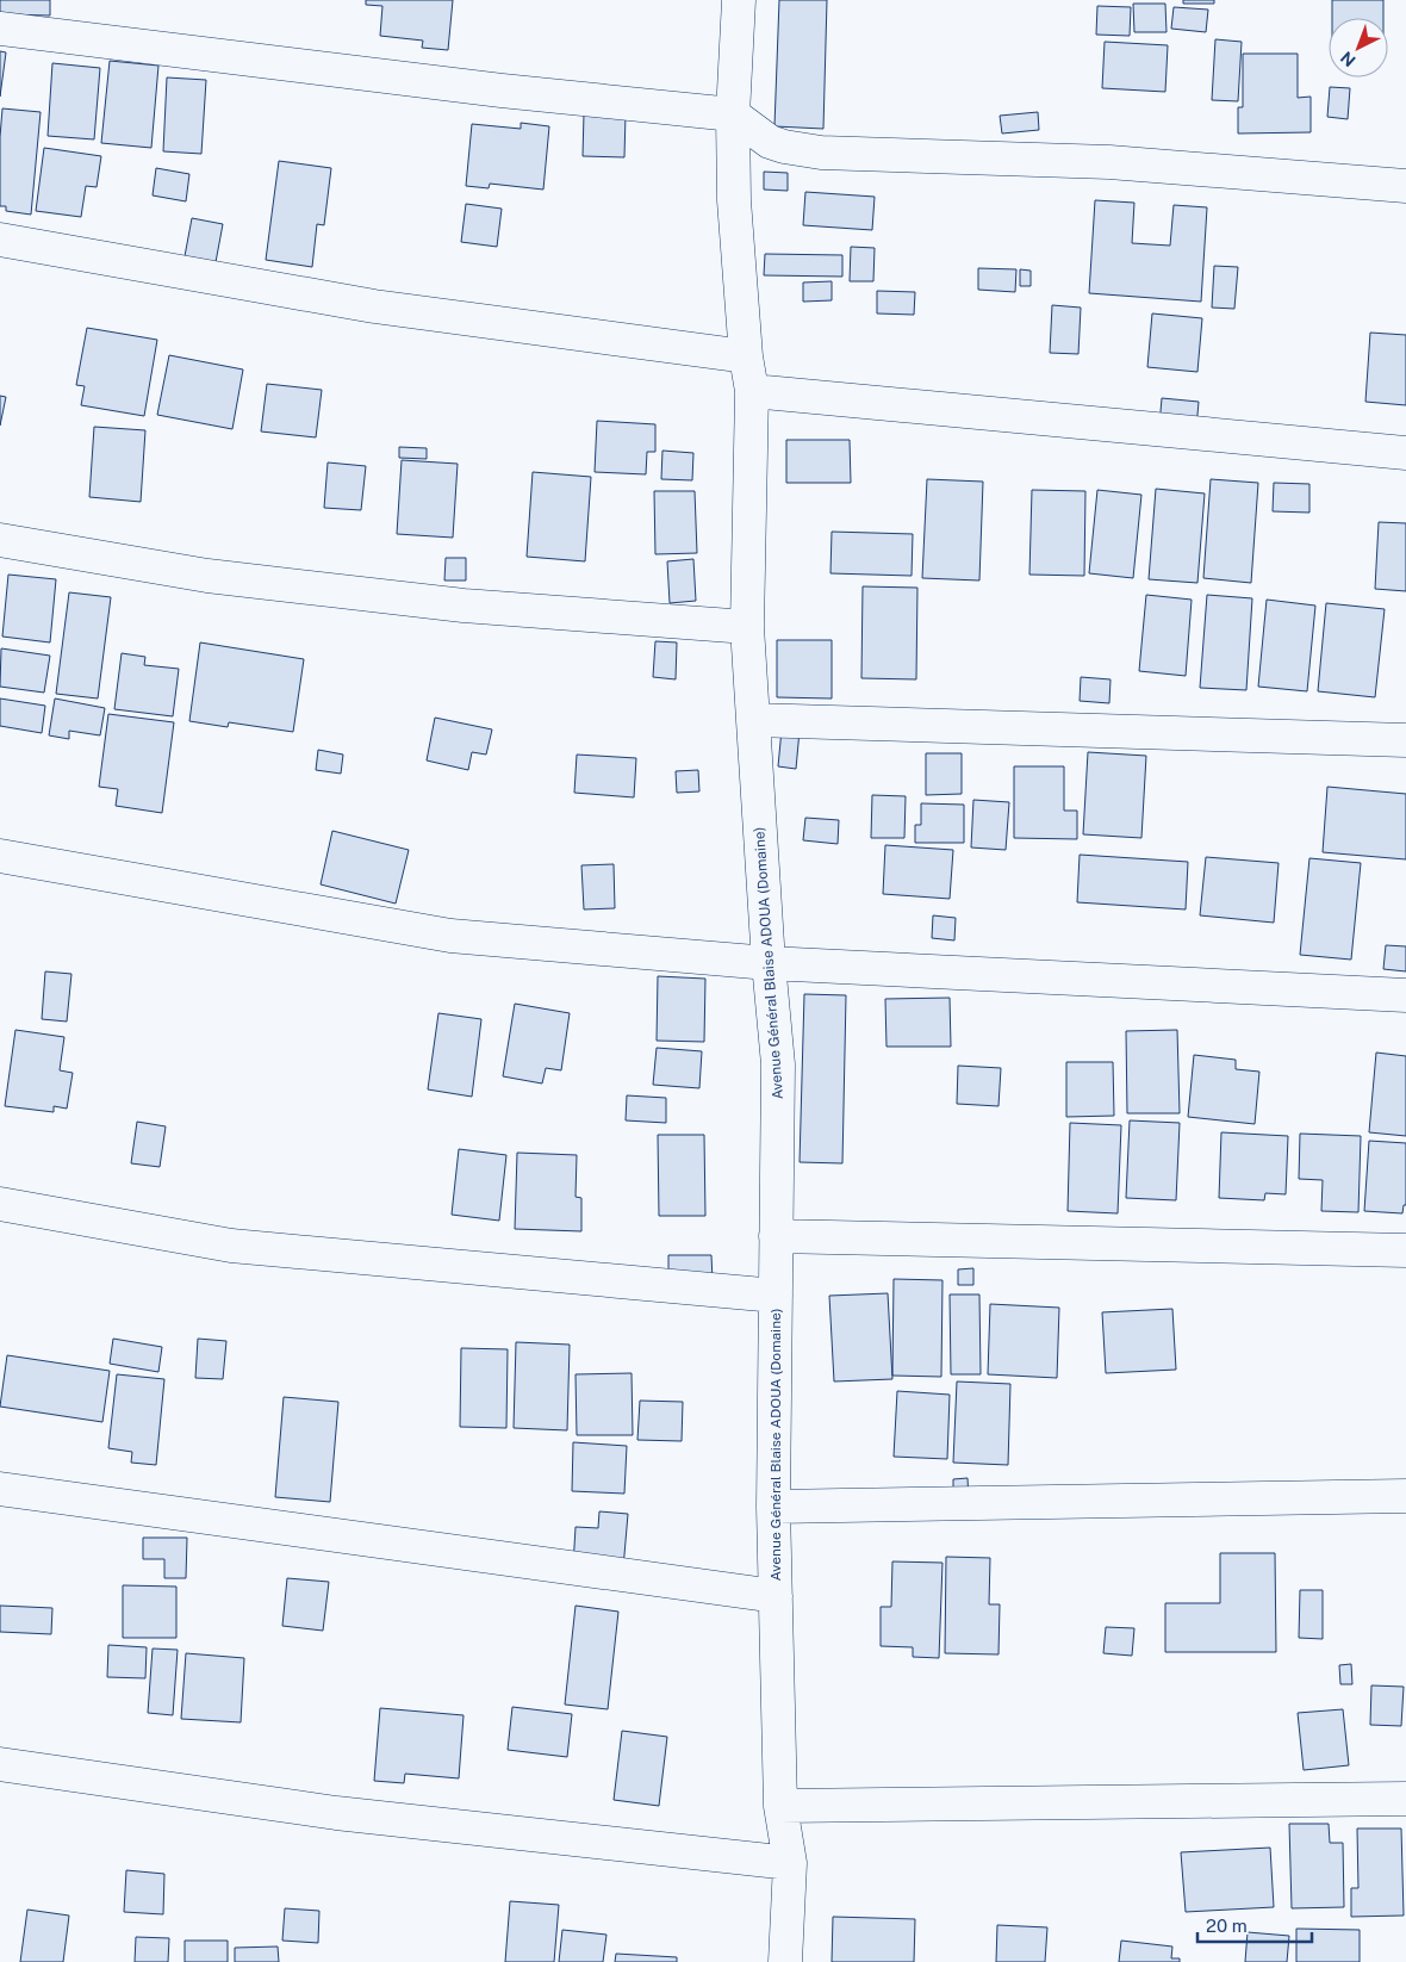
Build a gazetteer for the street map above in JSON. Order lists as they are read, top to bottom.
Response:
{
  "streets": {
    "street": ["Avenue Général Blaise ADOUA (Domaine)"]
  },
  "scale_bar": "20 m",
  "north": "bottom left"
}
